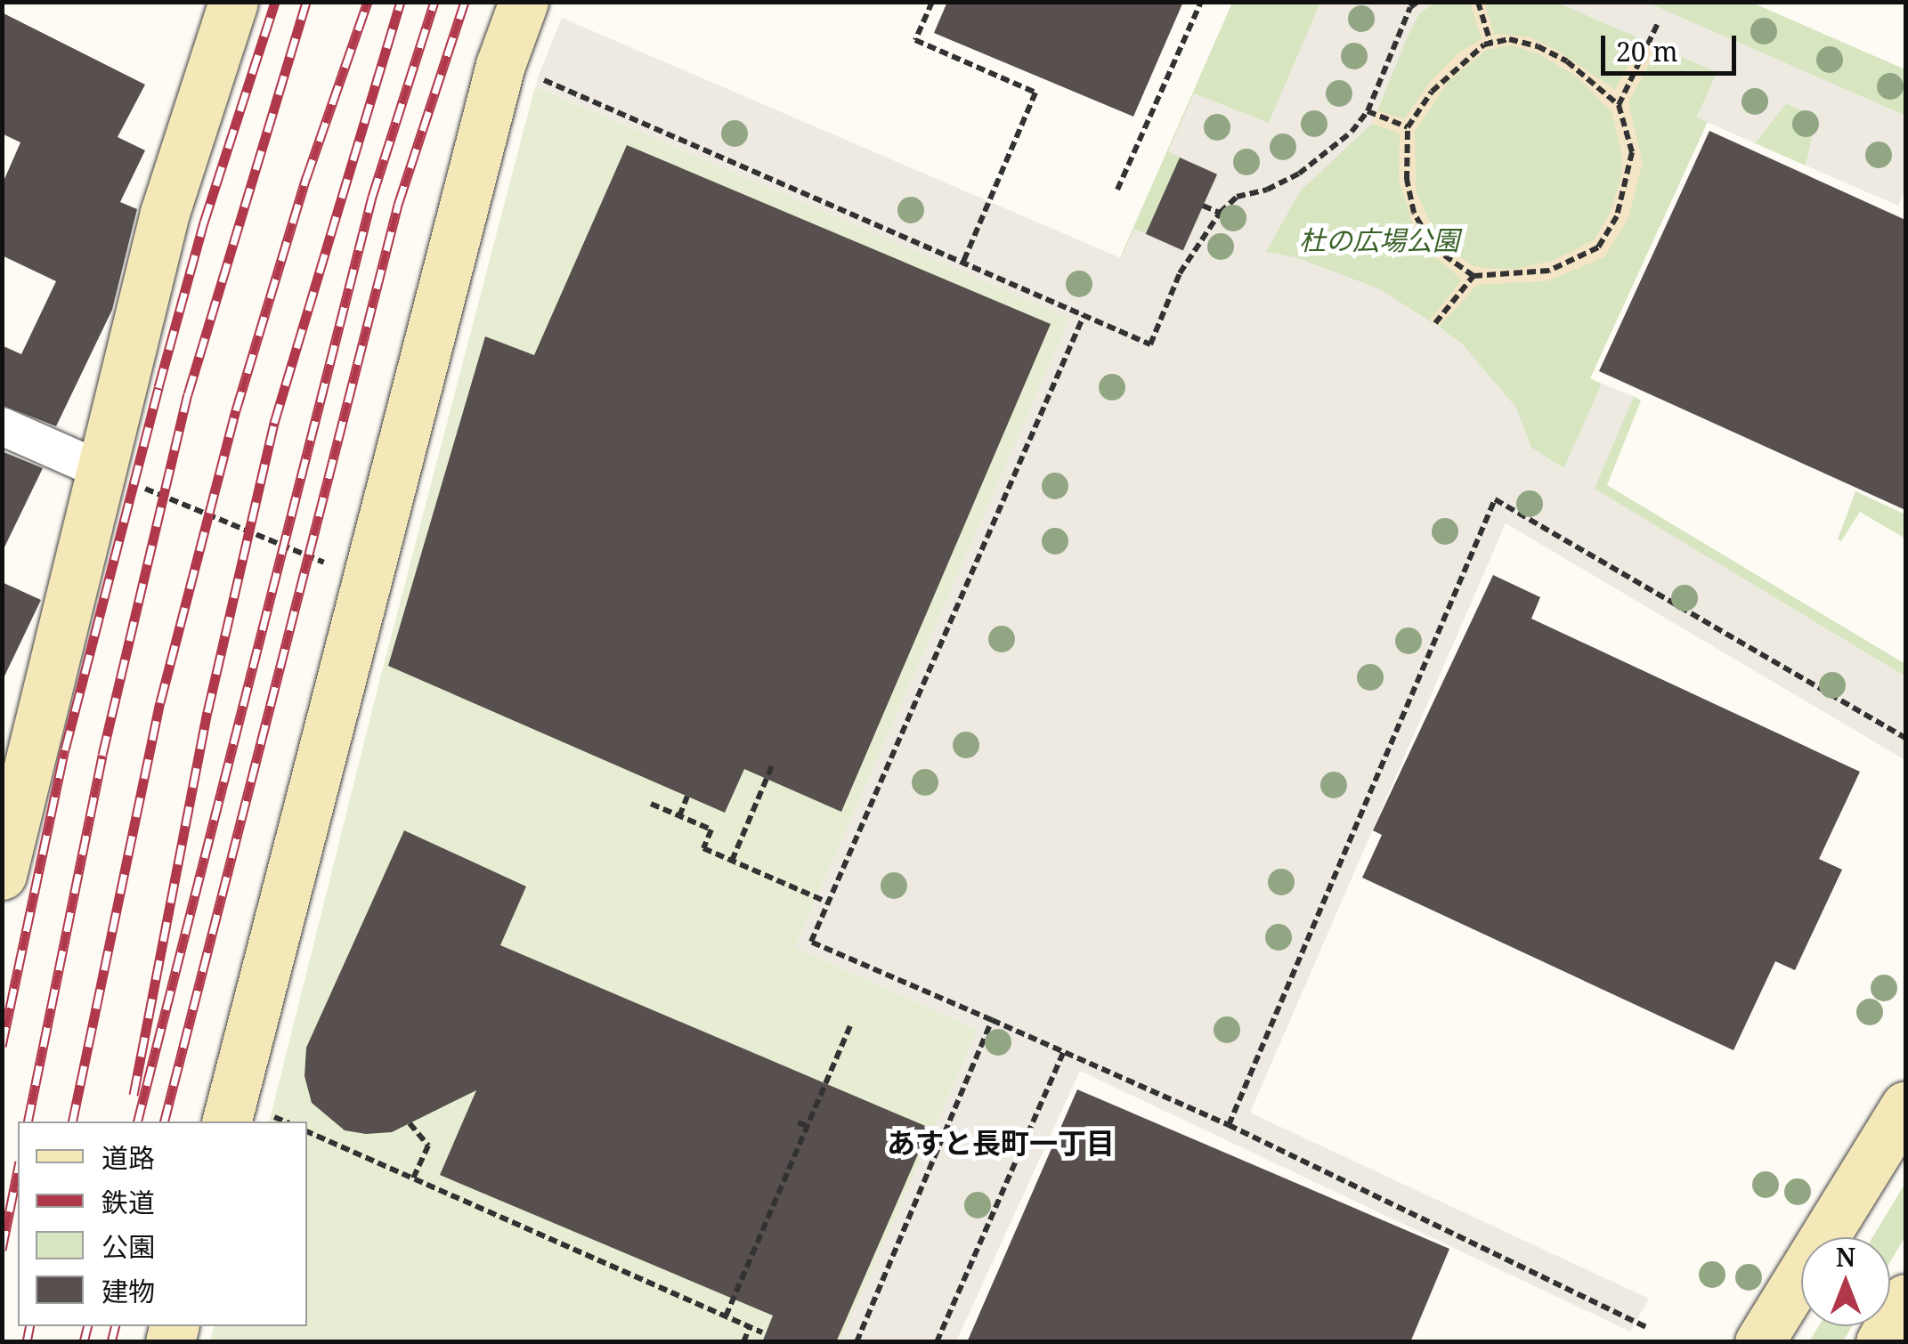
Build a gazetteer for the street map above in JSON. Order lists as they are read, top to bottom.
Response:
{
  "districts": ["あすと長町一丁目"],
  "parks": ["杜の広場公園"],
  "legend": [
    "道路",
    "鉄道",
    "公園",
    "建物"
  ],
  "scale_bar": "20 m",
  "north": "top"
}
